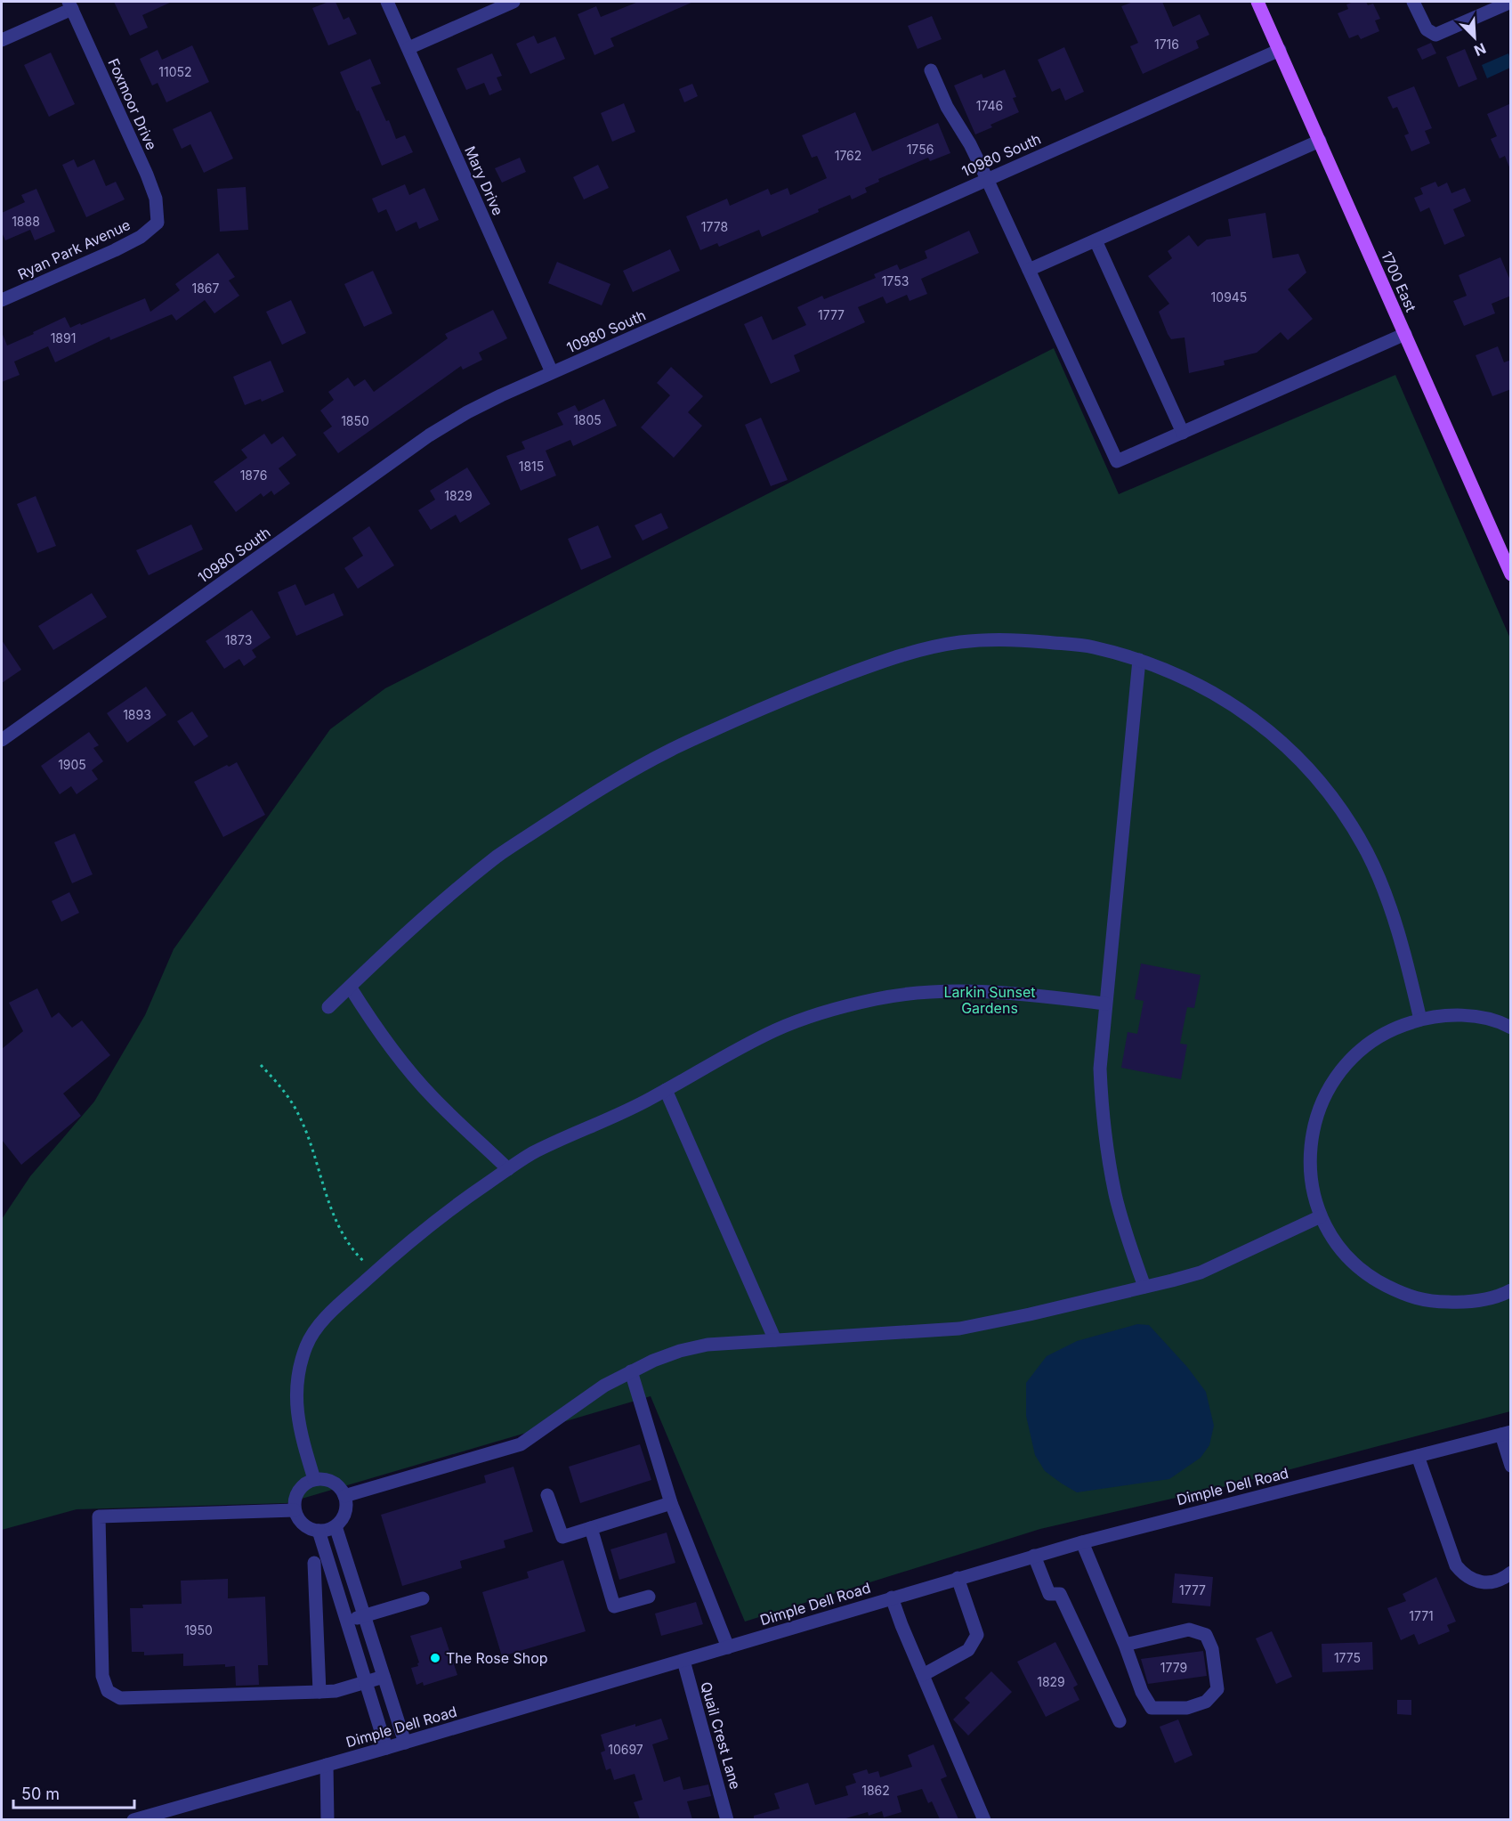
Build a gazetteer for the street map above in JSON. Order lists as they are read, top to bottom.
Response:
{
  "streets": {
    "main road": ["1700 East"],
    "street": [
      "Foxmoor Drive",
      "10980 South",
      "Mary Drive",
      "Ryan Park Avenue",
      "Dimple Dell Road",
      "Quail Crest Lane"
    ]
  },
  "crossings": [
    ["Foxmoor Drive", "Ryan Park Avenue"],
    ["10980 South", "Mary Drive"],
    ["10980 South", "1700 East"],
    ["Dimple Dell Road", "Quail Crest Lane"]
  ],
  "parks": ["Larkin Sunset Gardens"],
  "places": ["The Rose Shop"],
  "house_numbers": [
    "1716",
    "11052",
    "1746",
    "1756",
    "1762",
    "1888",
    "1778",
    "1753",
    "1867",
    "10945",
    "1777",
    "1891",
    "1805",
    "1850",
    "1815",
    "1876",
    "1829",
    "1873",
    "1893",
    "1905",
    "1777",
    "1771",
    "1950",
    "1775",
    "1779",
    "1829",
    "10697",
    "1862"
  ],
  "scale_bar": "50 m",
  "north": "bottom right"
}
